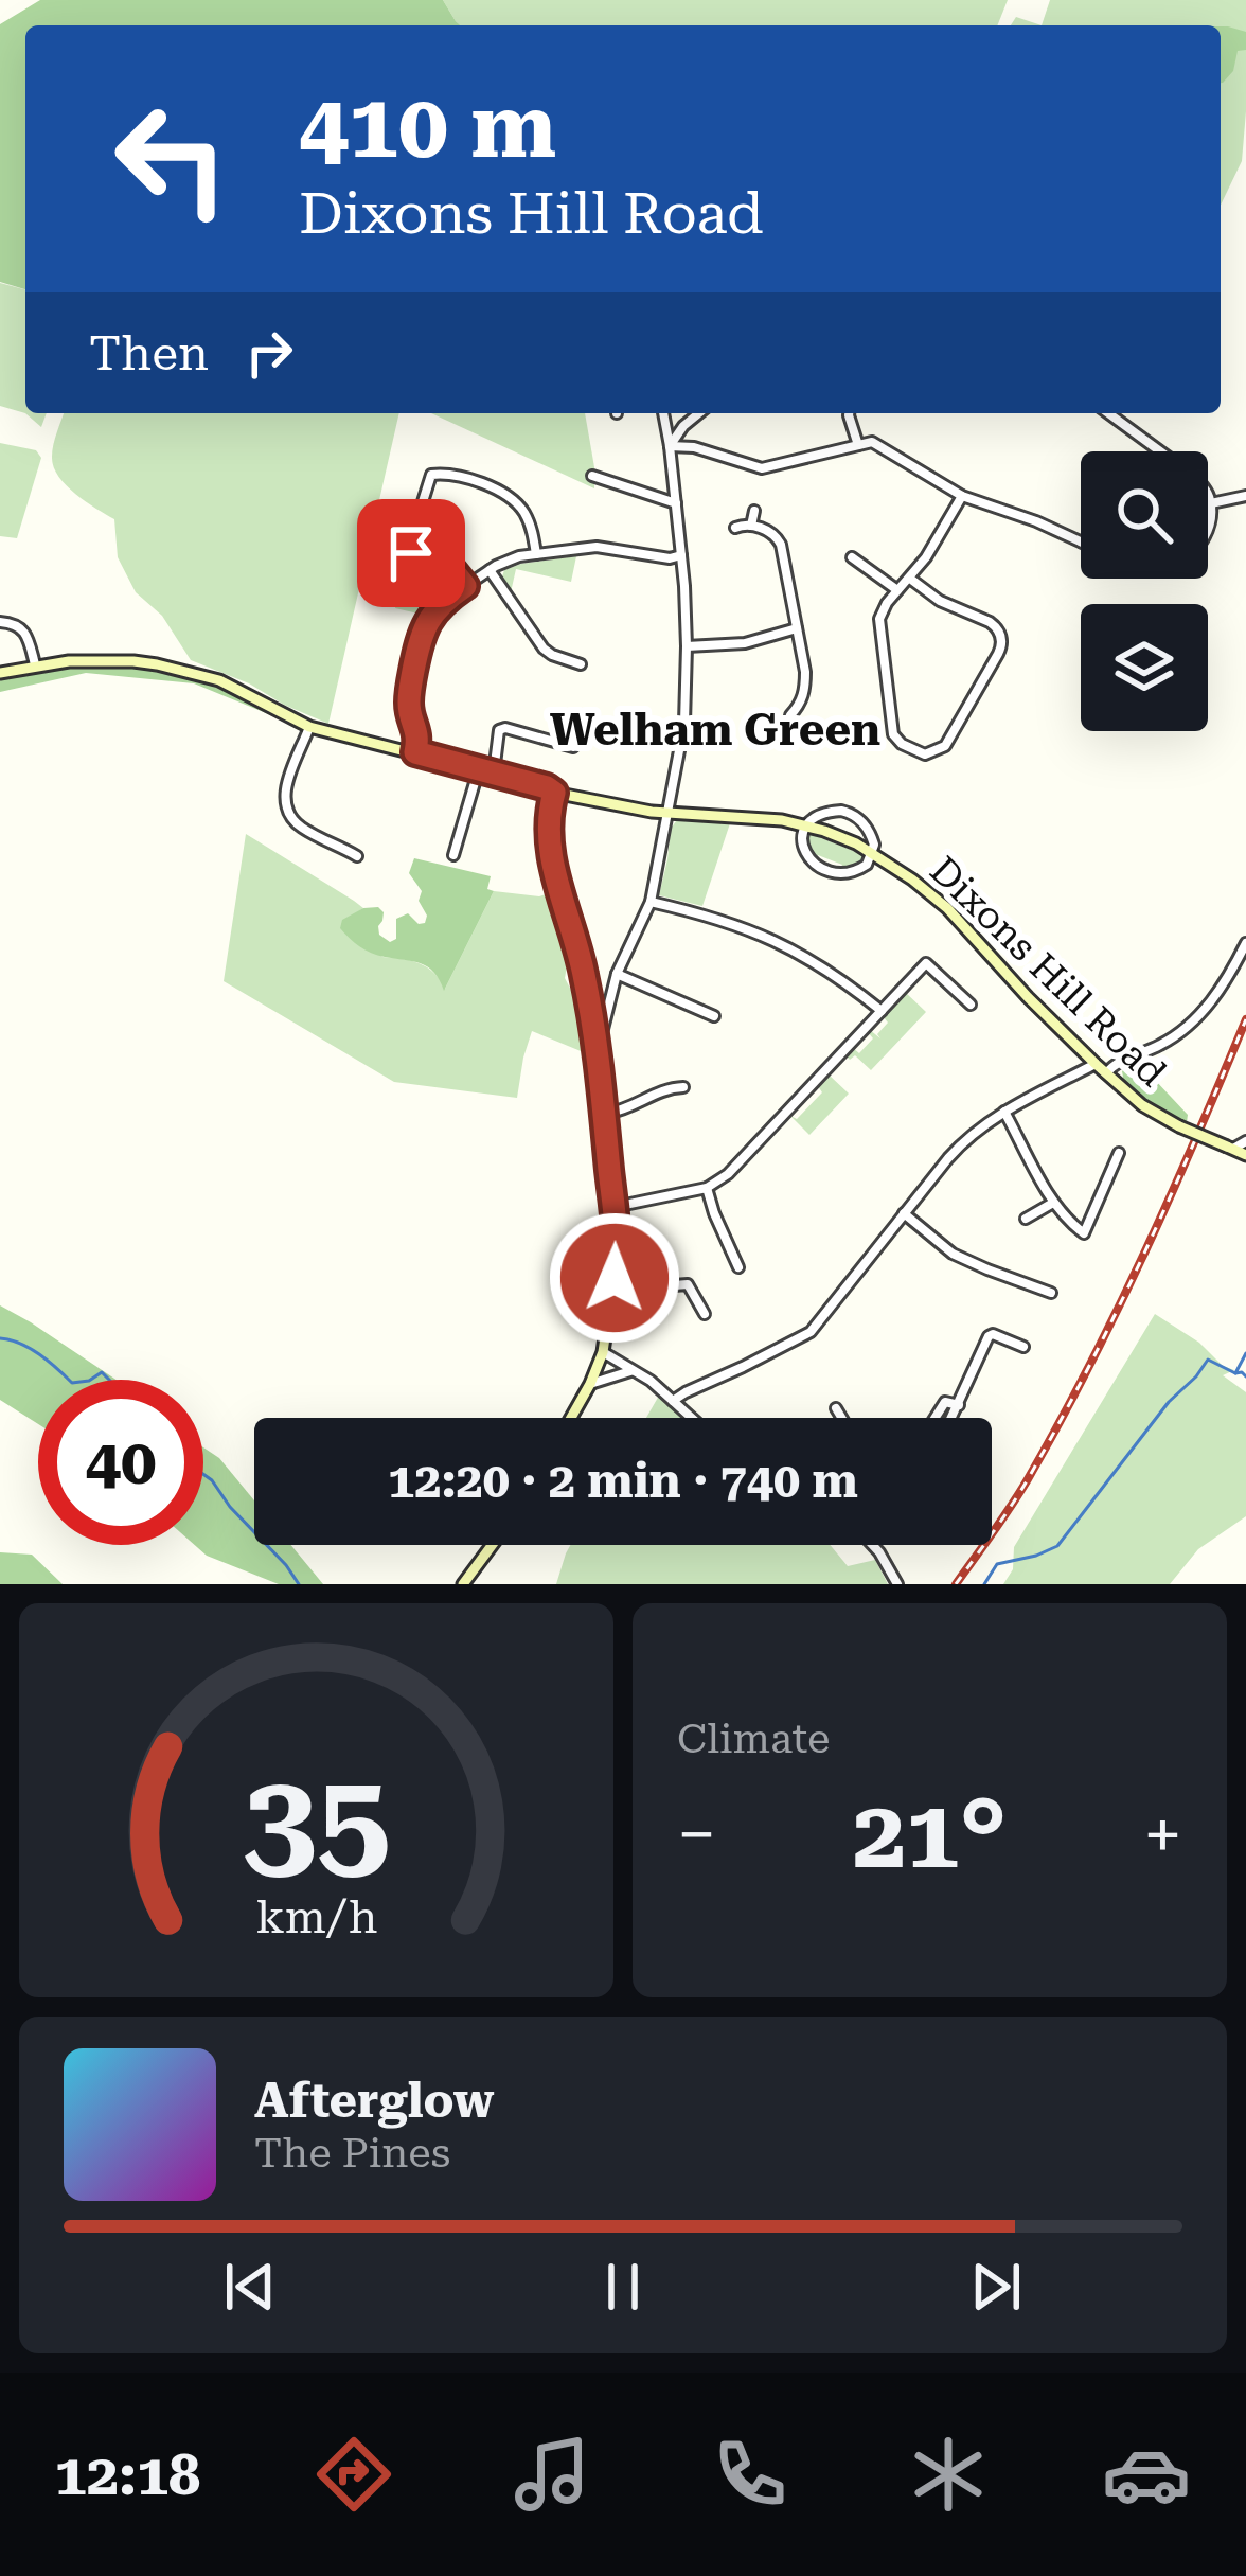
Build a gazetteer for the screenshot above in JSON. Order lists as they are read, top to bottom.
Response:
{
  "streets": {
    "street": ["Dixons Hill Road"]
  },
  "districts": ["Welham Green"],
  "page": {
    "turn": ["410 m", "Dixons Hill Road"],
    "then": "Then",
    "limit": "40",
    "trip": "12:20 · 2 min · 740 m",
    "tile": "Climate",
    "heat": ["−", "21°", "+"],
    "song": ["Afterglow", "The Pines"],
    "tabs": "12:18",
    "gauge": ["35", "km/h"]
  }
}
